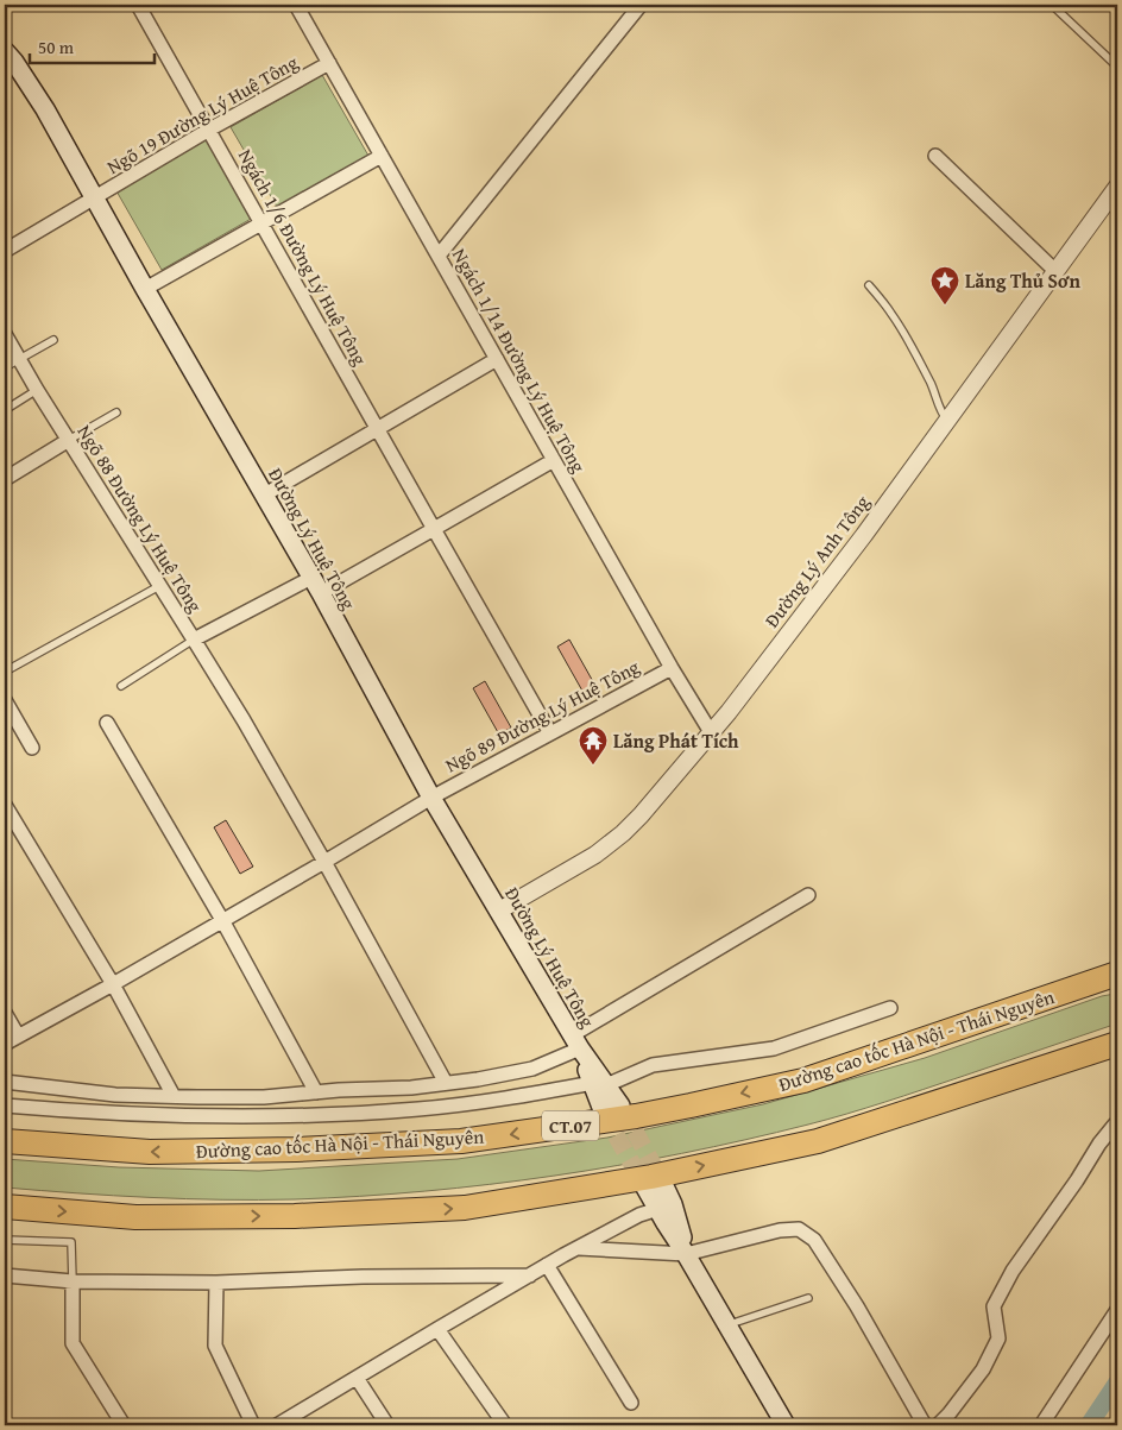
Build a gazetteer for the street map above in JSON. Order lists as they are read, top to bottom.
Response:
{
  "streets": {
    "highway": ["Đường cao tốc Hà Nội - Thái Nguyên", "CT.07"],
    "main road": ["Đường Lý Huệ Tông"],
    "street": [
      "Ngõ 19 Đường Lý Huệ Tông",
      "Ngách 1/6 Đường Lý Huệ Tông",
      "Ngách 1/14 Đường Lý Huệ Tông",
      "Ngõ 88 Đường Lý Huệ Tông",
      "Đường Lý Anh Tông",
      "Ngõ 89 Đường Lý Huệ Tông"
    ]
  },
  "crossings": [
    ["Ngõ 19 Đường Lý Huệ Tông", "Ngách 1/6 Đường Lý Huệ Tông"],
    ["Ngõ 19 Đường Lý Huệ Tông", "Ngách 1/14 Đường Lý Huệ Tông"],
    ["Ngõ 19 Đường Lý Huệ Tông", "Đường Lý Huệ Tông"],
    ["Ngách 1/6 Đường Lý Huệ Tông", "Ngõ 89 Đường Lý Huệ Tông"],
    ["Ngách 1/14 Đường Lý Huệ Tông", "Đường Lý Anh Tông"],
    ["Ngách 1/14 Đường Lý Huệ Tông", "Ngõ 89 Đường Lý Huệ Tông"],
    ["Ngõ 88 Đường Lý Huệ Tông", "Đường Lý Huệ Tông"],
    ["Đường Lý Huệ Tông", "Đường Lý Anh Tông"],
    ["Đường Lý Huệ Tông", "Ngõ 89 Đường Lý Huệ Tông"]
  ],
  "places": {
    "place": ["Lăng Thủ Sơn"],
    "temple": ["Lăng Phát Tích"]
  },
  "scale_bar": "50 m"
}
